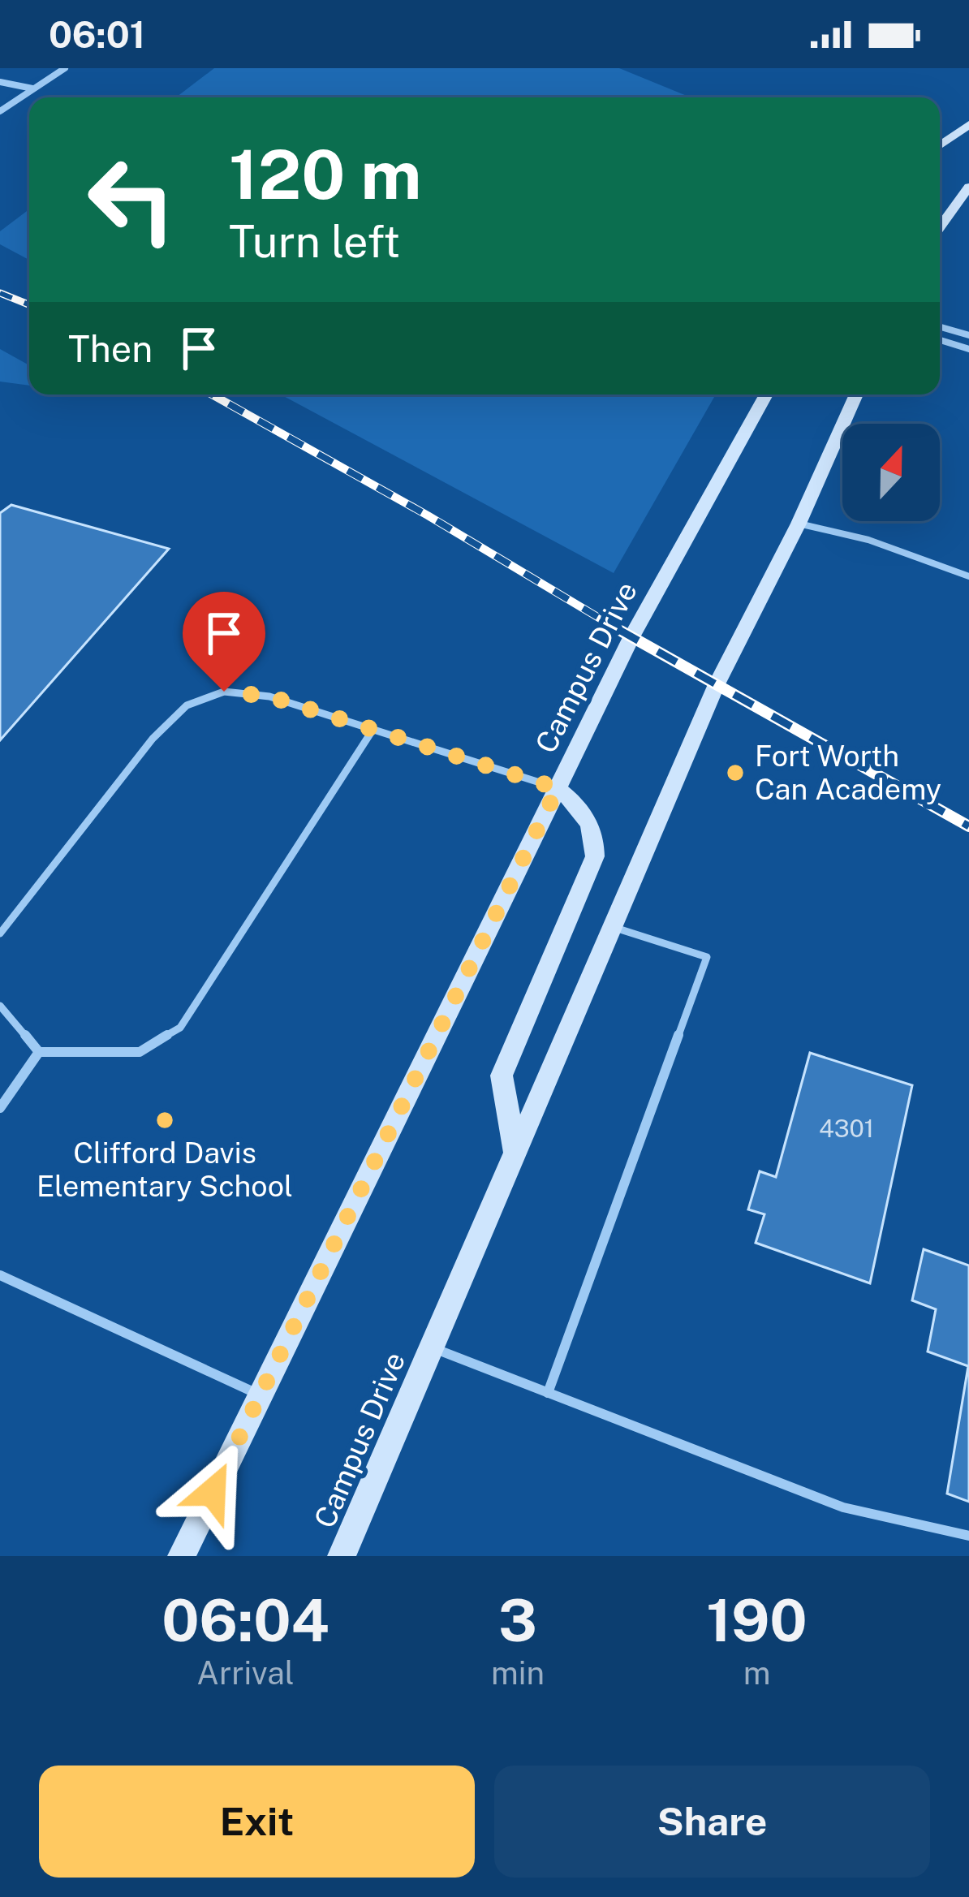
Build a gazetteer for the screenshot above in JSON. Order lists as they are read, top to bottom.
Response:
{
  "streets": {
    "main road": ["Campus Drive"]
  },
  "places": ["Fort Worth Can Academy", "Clifford Davis Elementary School"],
  "house_numbers": ["4301"],
  "north": "top",
  "page": {
    "status": "06:01",
    "turn": ["120 m", "Turn left"],
    "then": "Then",
    "eta": [
      "06:04",
      "Arrival",
      "3",
      "min",
      "190",
      "m"
    ],
    "buttons": ["Exit", "Share"]
  }
}
